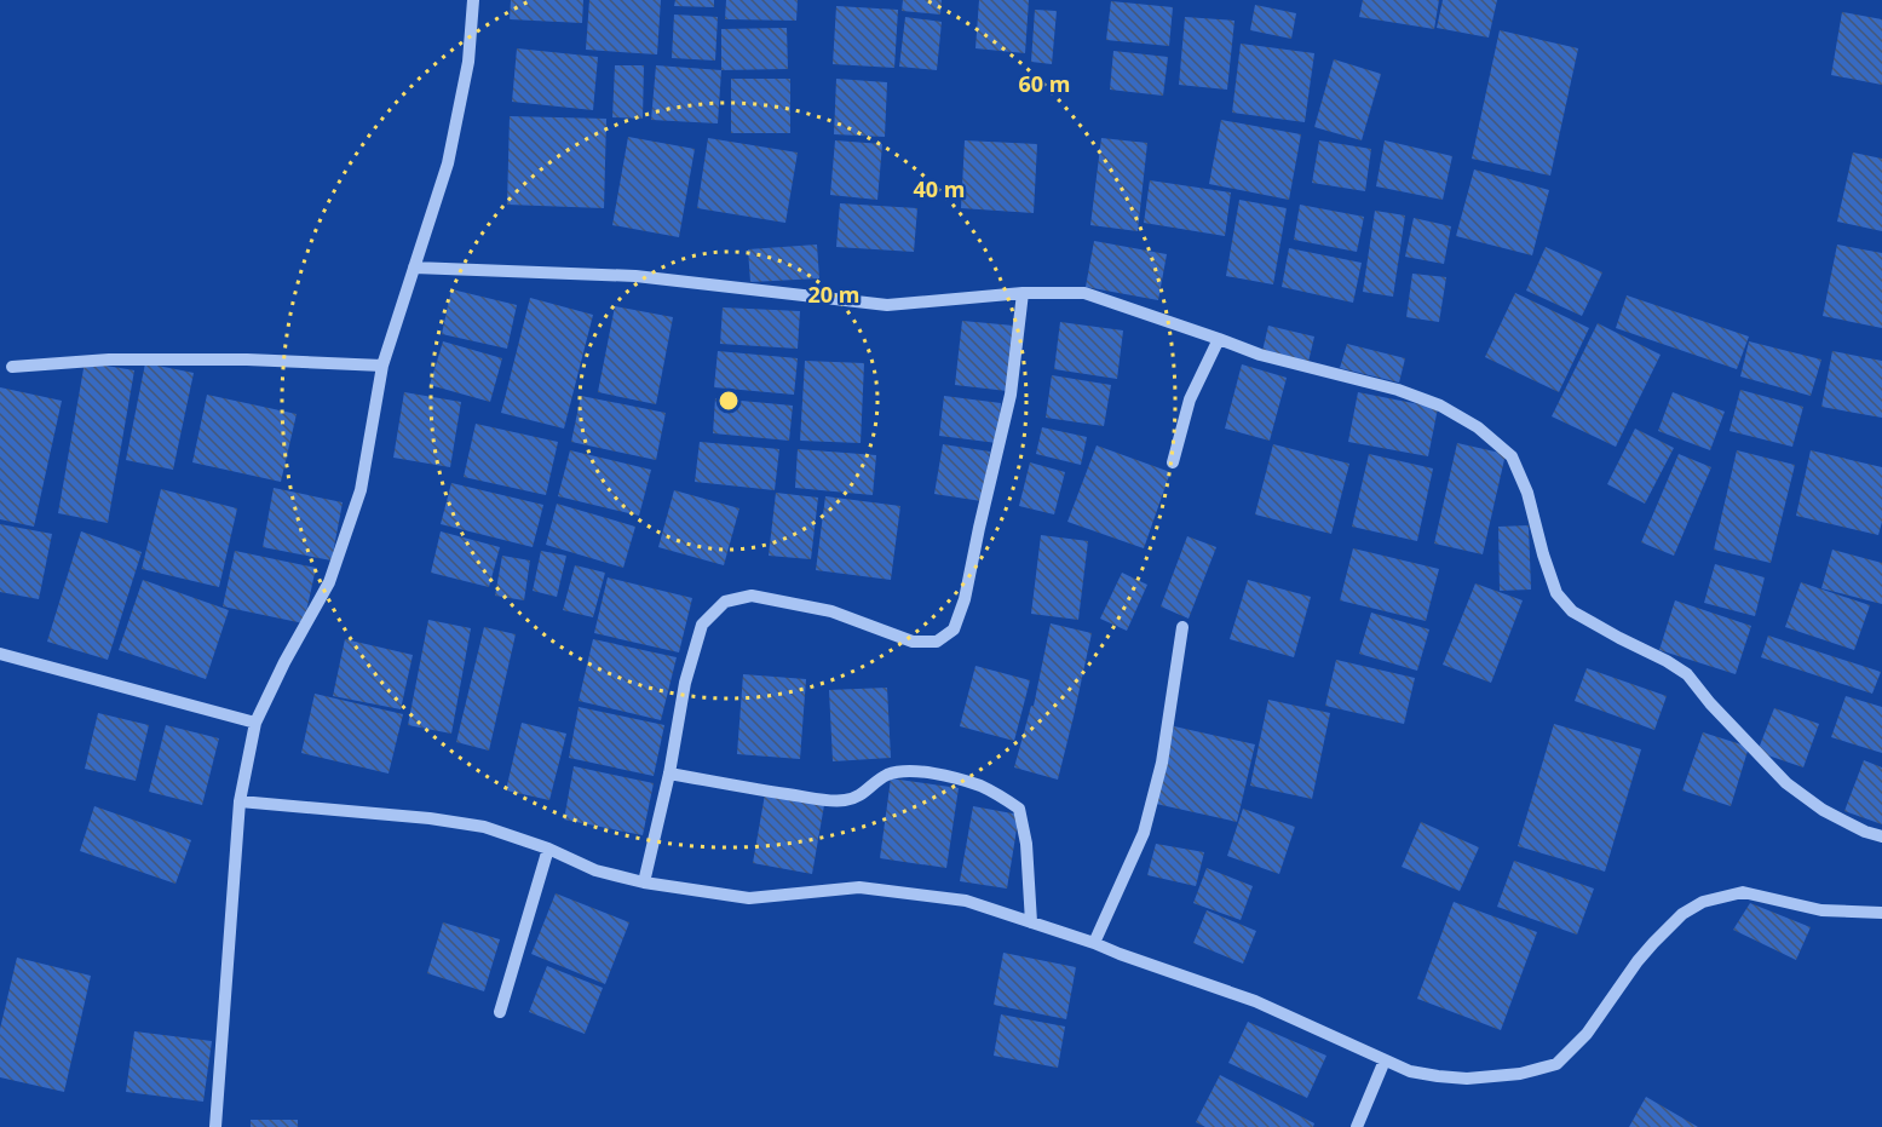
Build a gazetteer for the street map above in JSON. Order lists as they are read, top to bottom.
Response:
{
  "rings": ["60 m", "40 m", "20 m"]
}
